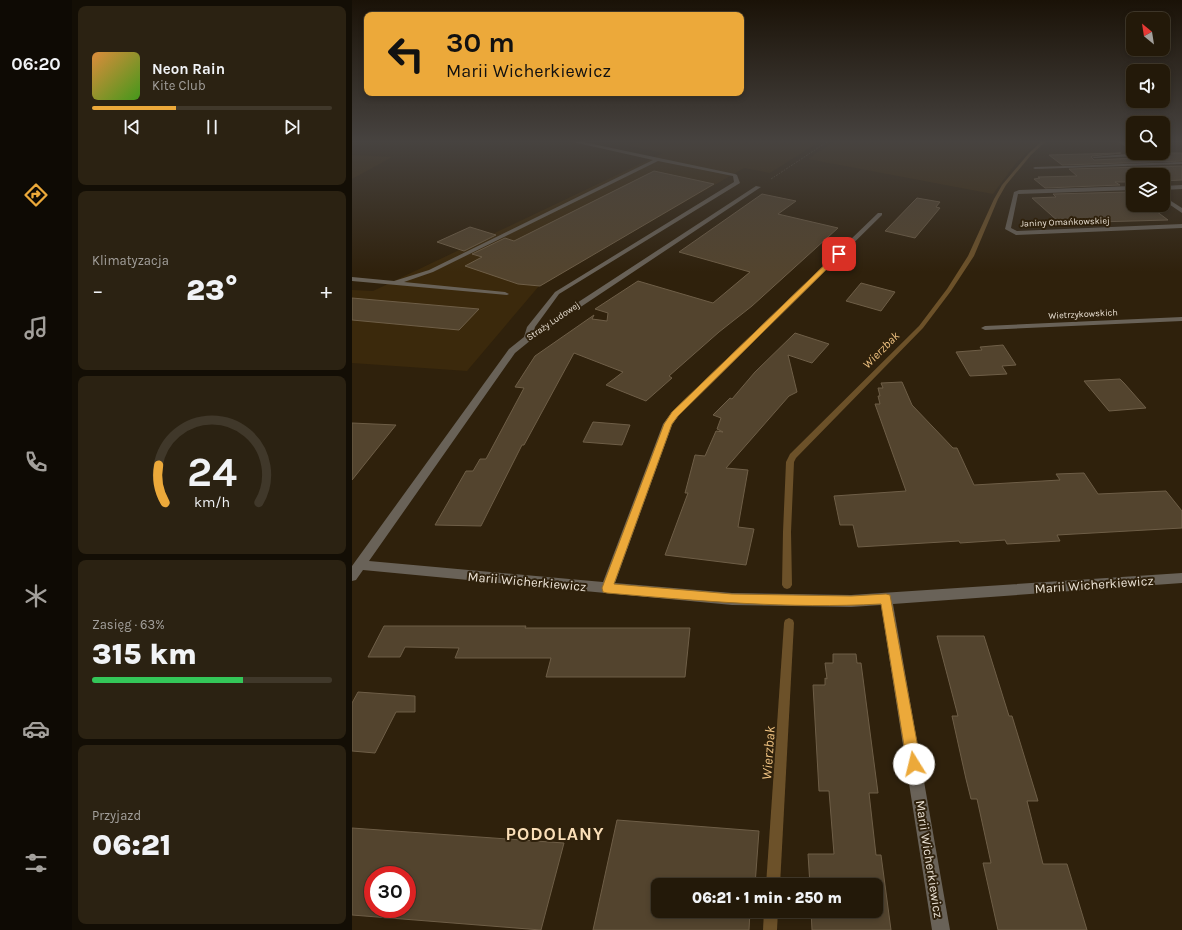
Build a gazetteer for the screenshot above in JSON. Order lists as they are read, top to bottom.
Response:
{
  "streets": {
    "street": [
      "Janiny Omańkowskiej",
      "Wietrzykowskich",
      "Straży Ludowej",
      "Marii Wicherkiewicz"
    ]
  },
  "crossings": [
    ["Straży Ludowej", "Marii Wicherkiewicz"]
  ],
  "districts": ["PODOLANY"],
  "water": ["Wierzbak"],
  "north": "top left",
  "page": {
    "tabs": "06:20",
    "turn": ["30 m", "Marii Wicherkiewicz"],
    "song": ["Neon Rain", "Kite Club"],
    "tile": [
      "Klimatyzacja",
      ["Zasięg · 63%", "315 km"],
      ["Przyjazd", "06:21"]
    ],
    "heat": ["−", "23°", "+"],
    "limit": "30",
    "trip": "06:21 · 1 min · 250 m",
    "gauge": ["24", "km/h"]
  }
}
